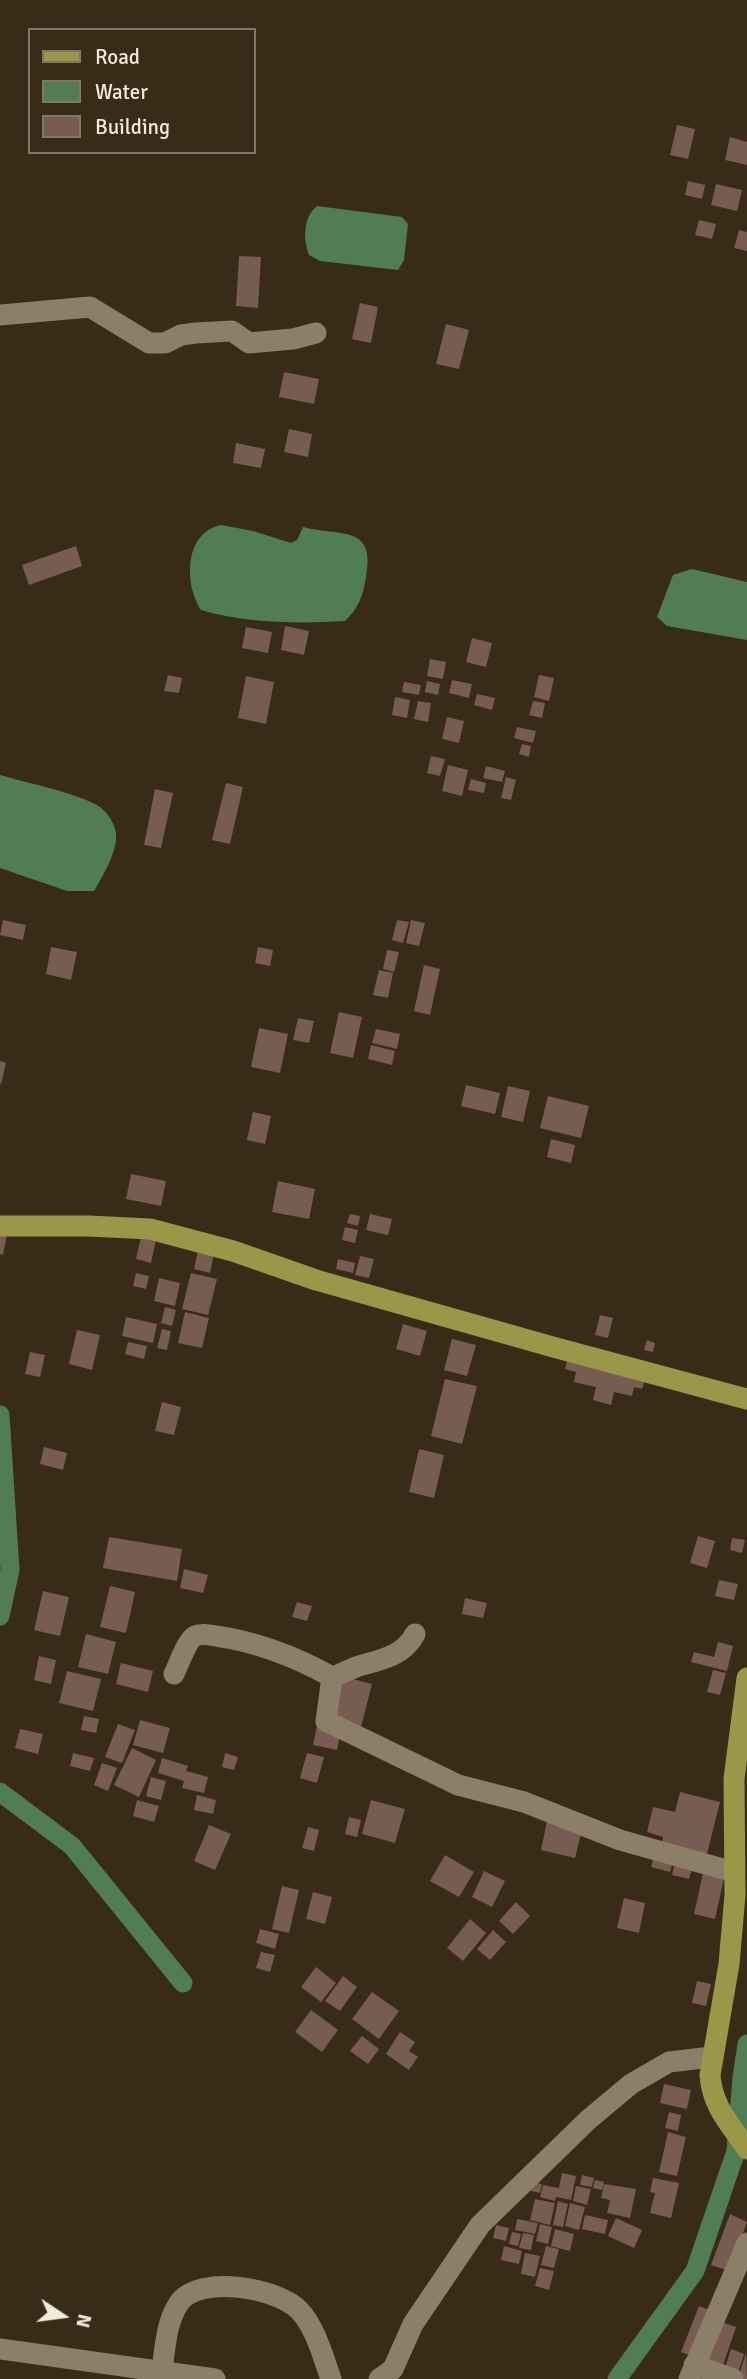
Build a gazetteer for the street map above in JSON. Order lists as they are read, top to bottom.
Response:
{
  "legend": ["Road", "Water", "Building"],
  "north": "right"
}
